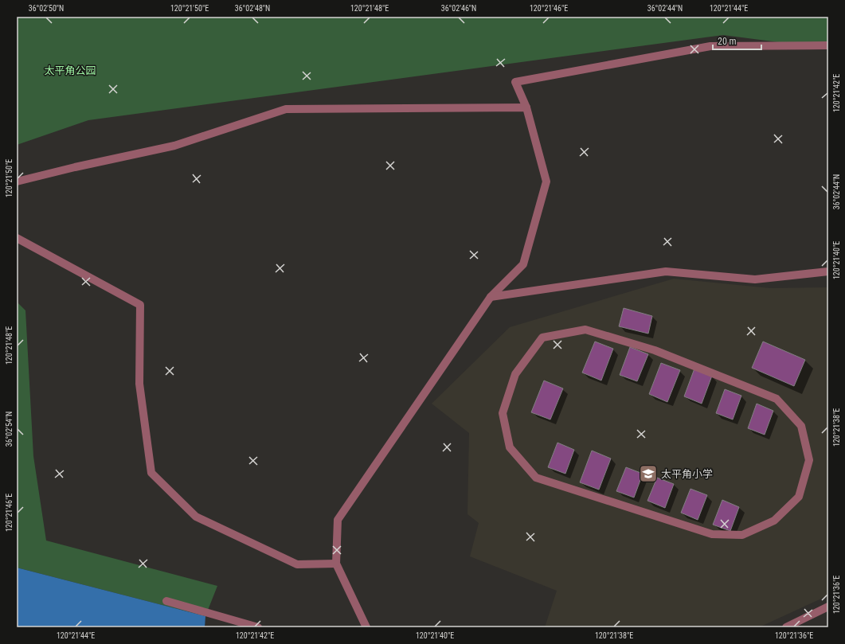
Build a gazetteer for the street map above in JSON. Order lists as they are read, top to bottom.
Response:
{
  "parks": ["太平角公园"],
  "places": {
    "school or university": ["太平角小学"]
  },
  "scale_bar": "20 m",
  "coordinates": [
    "36°02'50\"N",
    "120°21'50\"E",
    "36°02'48\"N",
    "120°21'48\"E",
    "36°02'46\"N",
    "120°21'46\"E",
    "36°02'44\"N",
    "120°21'44\"E",
    "120°21'42\"E",
    "120°21'40\"E",
    "120°21'38\"E",
    "36°02'54\"N",
    "120°21'36\"E"
  ]
}
